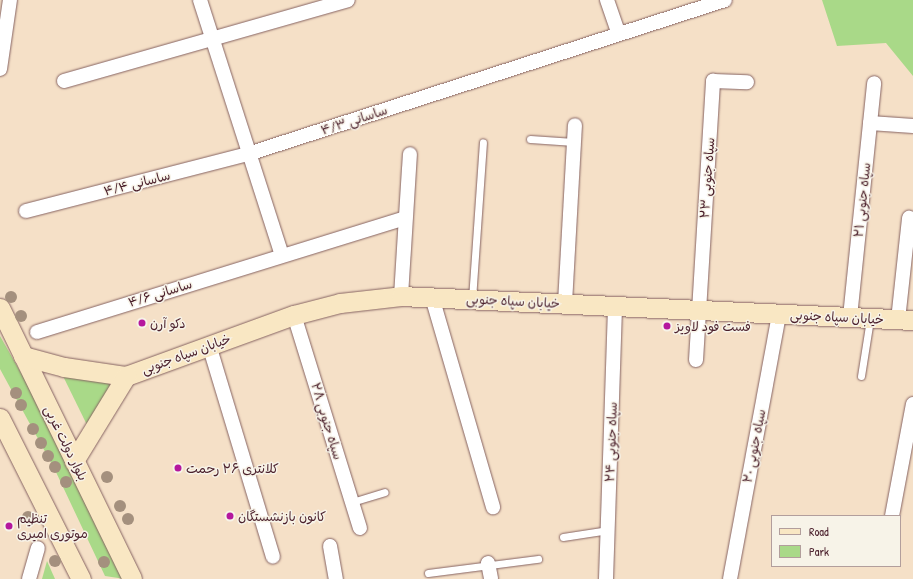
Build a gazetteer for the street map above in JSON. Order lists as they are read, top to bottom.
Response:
{
  "streets": {
    "street": [
      "۴/۳ ساسانی",
      "۲۳ سپاه جنوبی",
      "۴/۴ ساسانی",
      "۲۱ سپاه جنوبی",
      "۴/۶ ساسانی",
      "خیابان سپاه جنوبی",
      "۲۸ سپاه جنوبی",
      "۲۴ سپاه جنوبی",
      "بلوار دولت غربی",
      "۲۰ سپاه جنوبی"
    ]
  },
  "crossings": [
    ["۴/۳ ساسانی", "۴/۴ ساسانی"],
    ["۲۳ سپاه جنوبی", "خیابان سپاه جنوبی"],
    ["۲۱ سپاه جنوبی", "خیابان سپاه جنوبی"],
    ["خیابان سپاه جنوبی", "۲۸ سپاه جنوبی"],
    ["خیابان سپاه جنوبی", "۲۴ سپاه جنوبی"],
    ["خیابان سپاه جنوبی", "۲۰ سپاه جنوبی"]
  ],
  "places": [
    "دکو آرن",
    "فست فود لاویز",
    "کلانتری ۲۶ رحمت",
    "کانون بازنشستگان",
    "تنظیم موتوری امیری"
  ],
  "legend": ["Road", "Park"]
}
